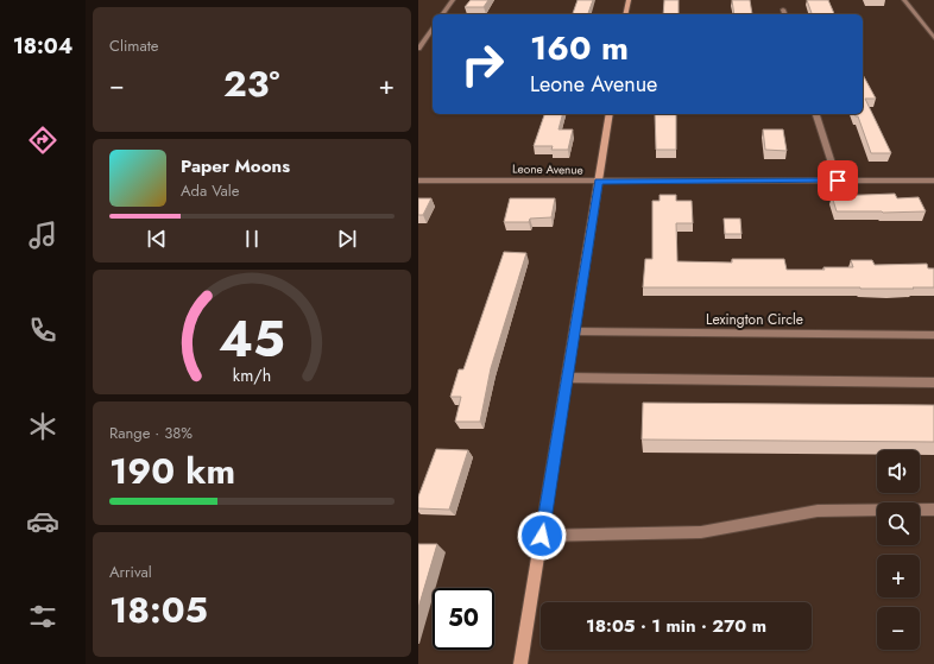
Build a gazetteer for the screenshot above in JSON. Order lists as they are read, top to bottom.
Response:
{
  "streets": {
    "street": ["Leone Avenue", "Lexington Circle"]
  },
  "page": {
    "tabs": "18:04",
    "tile": [
      "Climate",
      ["Range · 38%", "190 km"],
      ["Arrival", "18:05"]
    ],
    "turn": ["160 m", "Leone Avenue"],
    "heat": ["−", "23°", "+"],
    "song": ["Paper Moons", "Ada Vale"],
    "map_buttons": ["+", "−"],
    "limit": "50",
    "trip": "18:05 · 1 min · 270 m",
    "gauge": ["45", "km/h"]
  }
}
